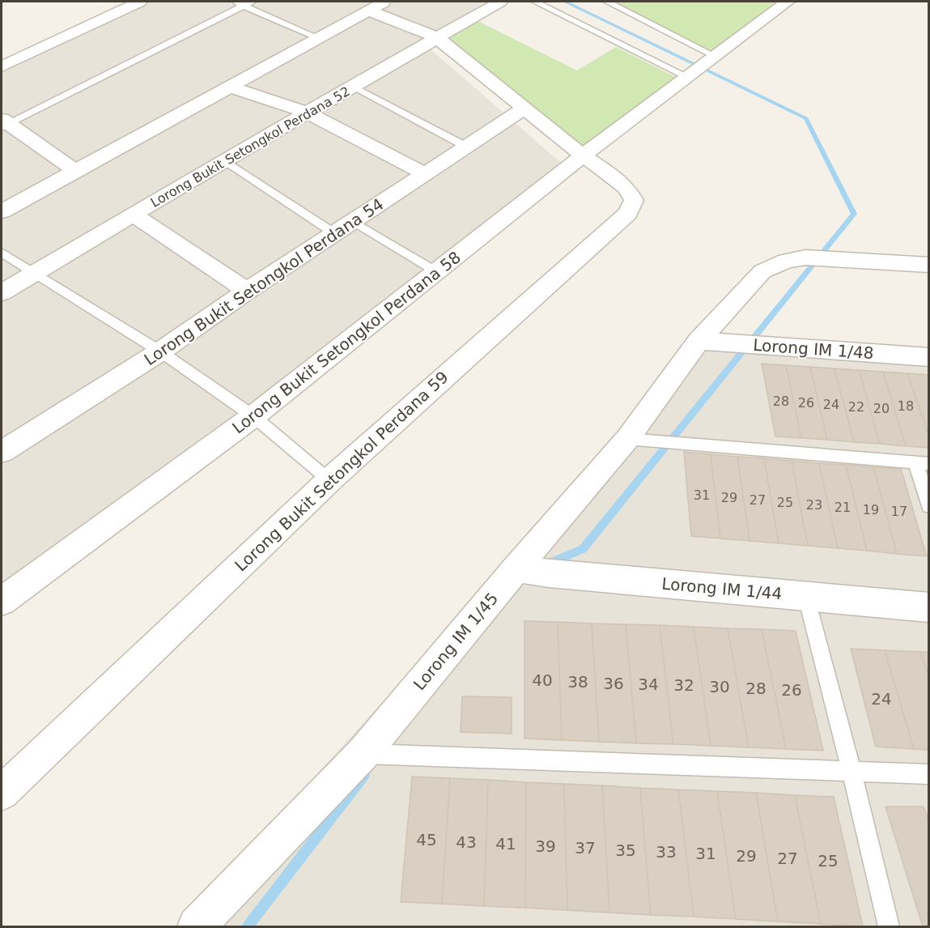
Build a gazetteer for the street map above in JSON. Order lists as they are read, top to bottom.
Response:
{
  "streets": {
    "street": [
      "Lorong Bukit Setongkol Perdana 52",
      "Lorong Bukit Setongkol Perdana 54",
      "Lorong Bukit Setongkol Perdana 58",
      "Lorong IM 1/48",
      "Lorong Bukit Setongkol Perdana 59",
      "Lorong IM 1/44",
      "Lorong IM 1/45"
    ]
  },
  "crossings": [
    ["Lorong Bukit Setongkol Perdana 58", "Lorong Bukit Setongkol Perdana 59"],
    ["Lorong IM 1/48", "Lorong IM 1/45"],
    ["Lorong IM 1/44", "Lorong IM 1/45"]
  ],
  "house_numbers": [
    "28",
    "26",
    "24",
    "18",
    "22",
    "20",
    "31",
    "29",
    "27",
    "25",
    "23",
    "21",
    "19",
    "17",
    "40",
    "38",
    "36",
    "34",
    "32",
    "30",
    "28",
    "26",
    "24",
    "45",
    "43",
    "41",
    "39",
    "37",
    "35",
    "33",
    "31",
    "29",
    "27",
    "25"
  ]
}
